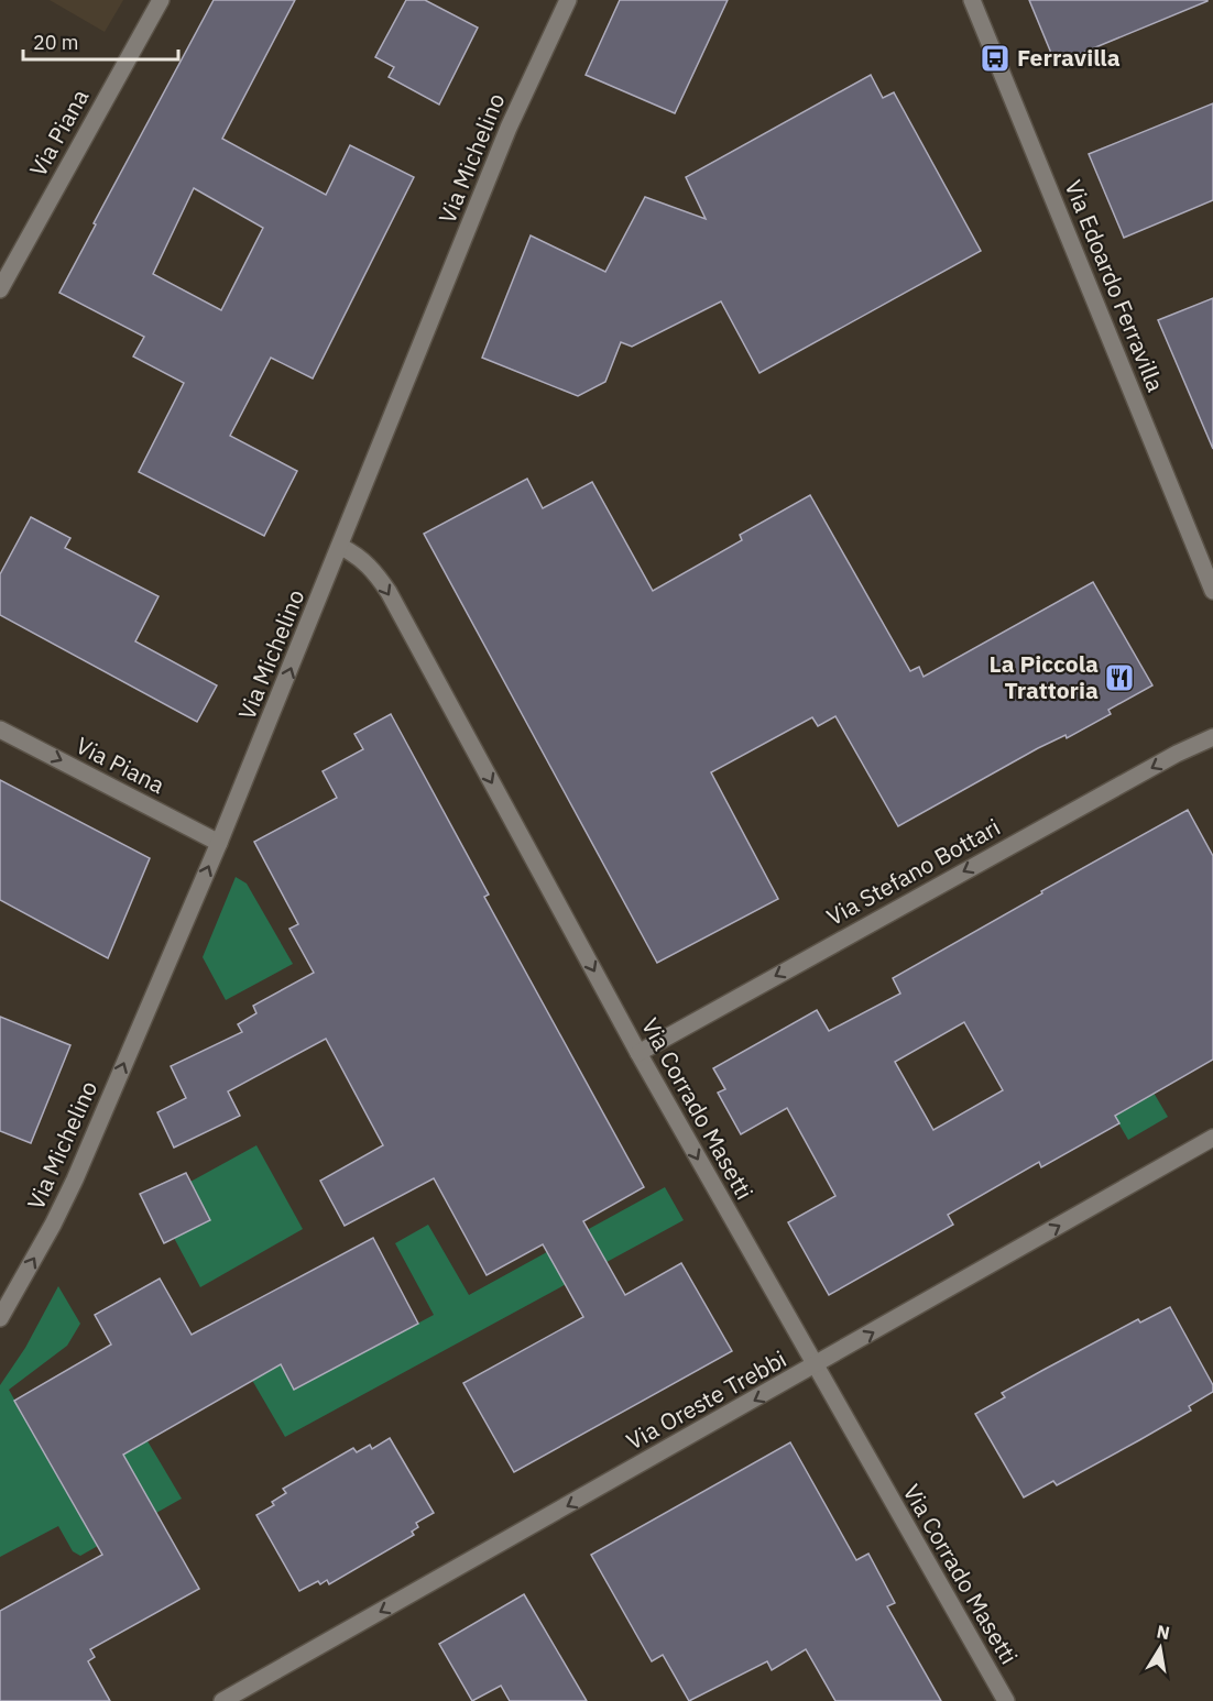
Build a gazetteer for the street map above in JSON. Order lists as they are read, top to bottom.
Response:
{
  "streets": {
    "street": [
      "Via Piana",
      "Via Michelino",
      "Via Edoardo Ferravilla",
      "Via Stefano Bottari",
      "Via Corrado Masetti",
      "Via Oreste Trebbi"
    ]
  },
  "crossings": [
    ["Via Piana", "Via Michelino"],
    ["Via Michelino", "Via Corrado Masetti"],
    ["Via Stefano Bottari", "Via Corrado Masetti"],
    ["Via Corrado Masetti", "Via Oreste Trebbi"]
  ],
  "one_way": [
    "Via Piana",
    "Via Michelino",
    "Via Stefano Bottari",
    "Via Corrado Masetti"
  ],
  "places": {
    "bus stop": ["Ferravilla"],
    "restaurant": ["La Piccola Trattoria"]
  },
  "scale_bar": "20 m",
  "north": "top"
}
